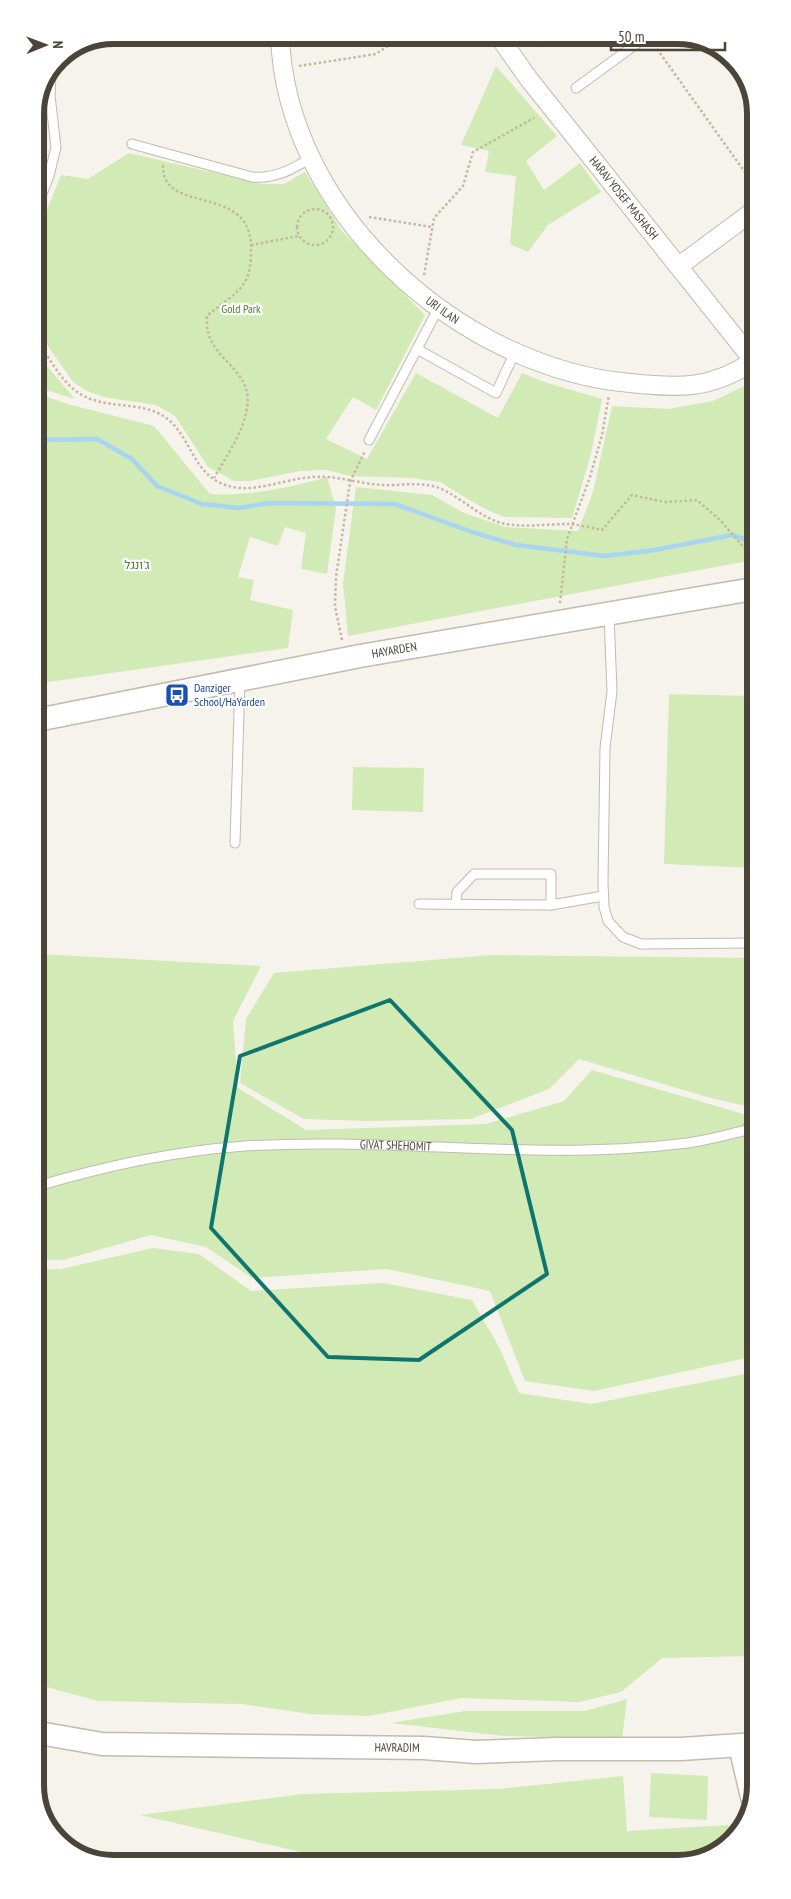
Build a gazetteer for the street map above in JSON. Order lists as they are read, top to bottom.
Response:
{
  "streets": {
    "street": [
      "HARAV YOSEF MASHASH",
      "URI ILAN",
      "HAYARDEN",
      "HAVRADIM"
    ],
    "lane": ["GIVAT SHEHOMIT"]
  },
  "parks": ["Gold Park", "ג'ונגל"],
  "places": {
    "bus stop": ["Danziger School/HaYarden"]
  },
  "scale_bar": "50 m",
  "north": "right"
}
